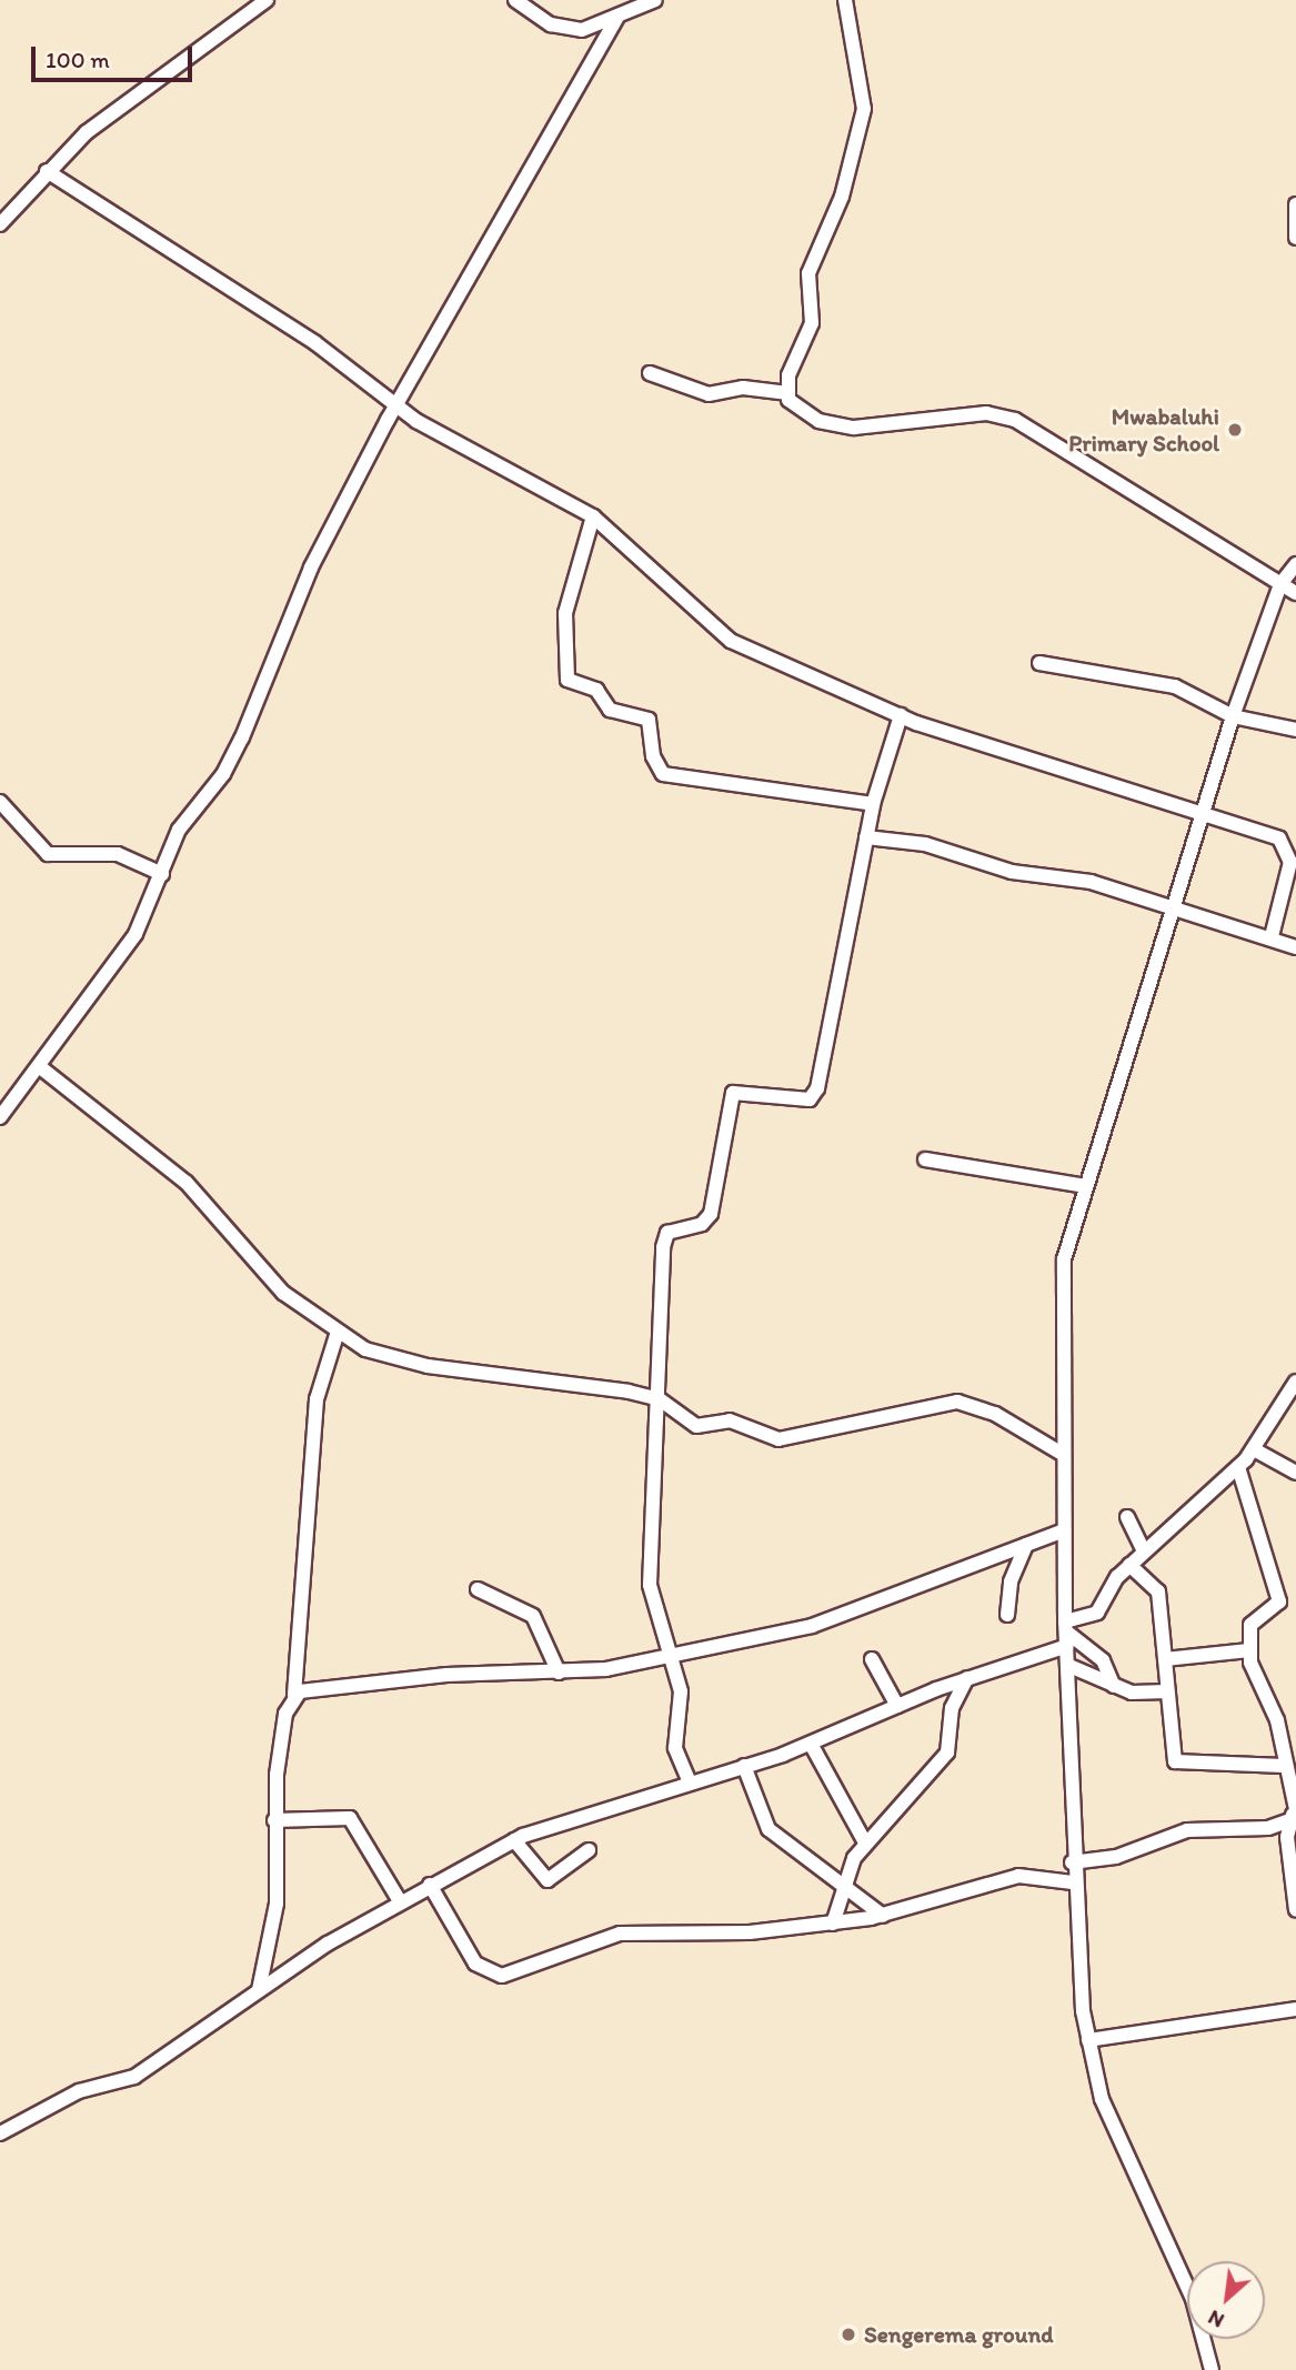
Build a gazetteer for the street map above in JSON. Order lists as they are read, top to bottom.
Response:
{
  "places": ["Mwabaluhi Primary School", "Sengerema ground"],
  "scale_bar": "100 m",
  "north": "bottom left"
}
